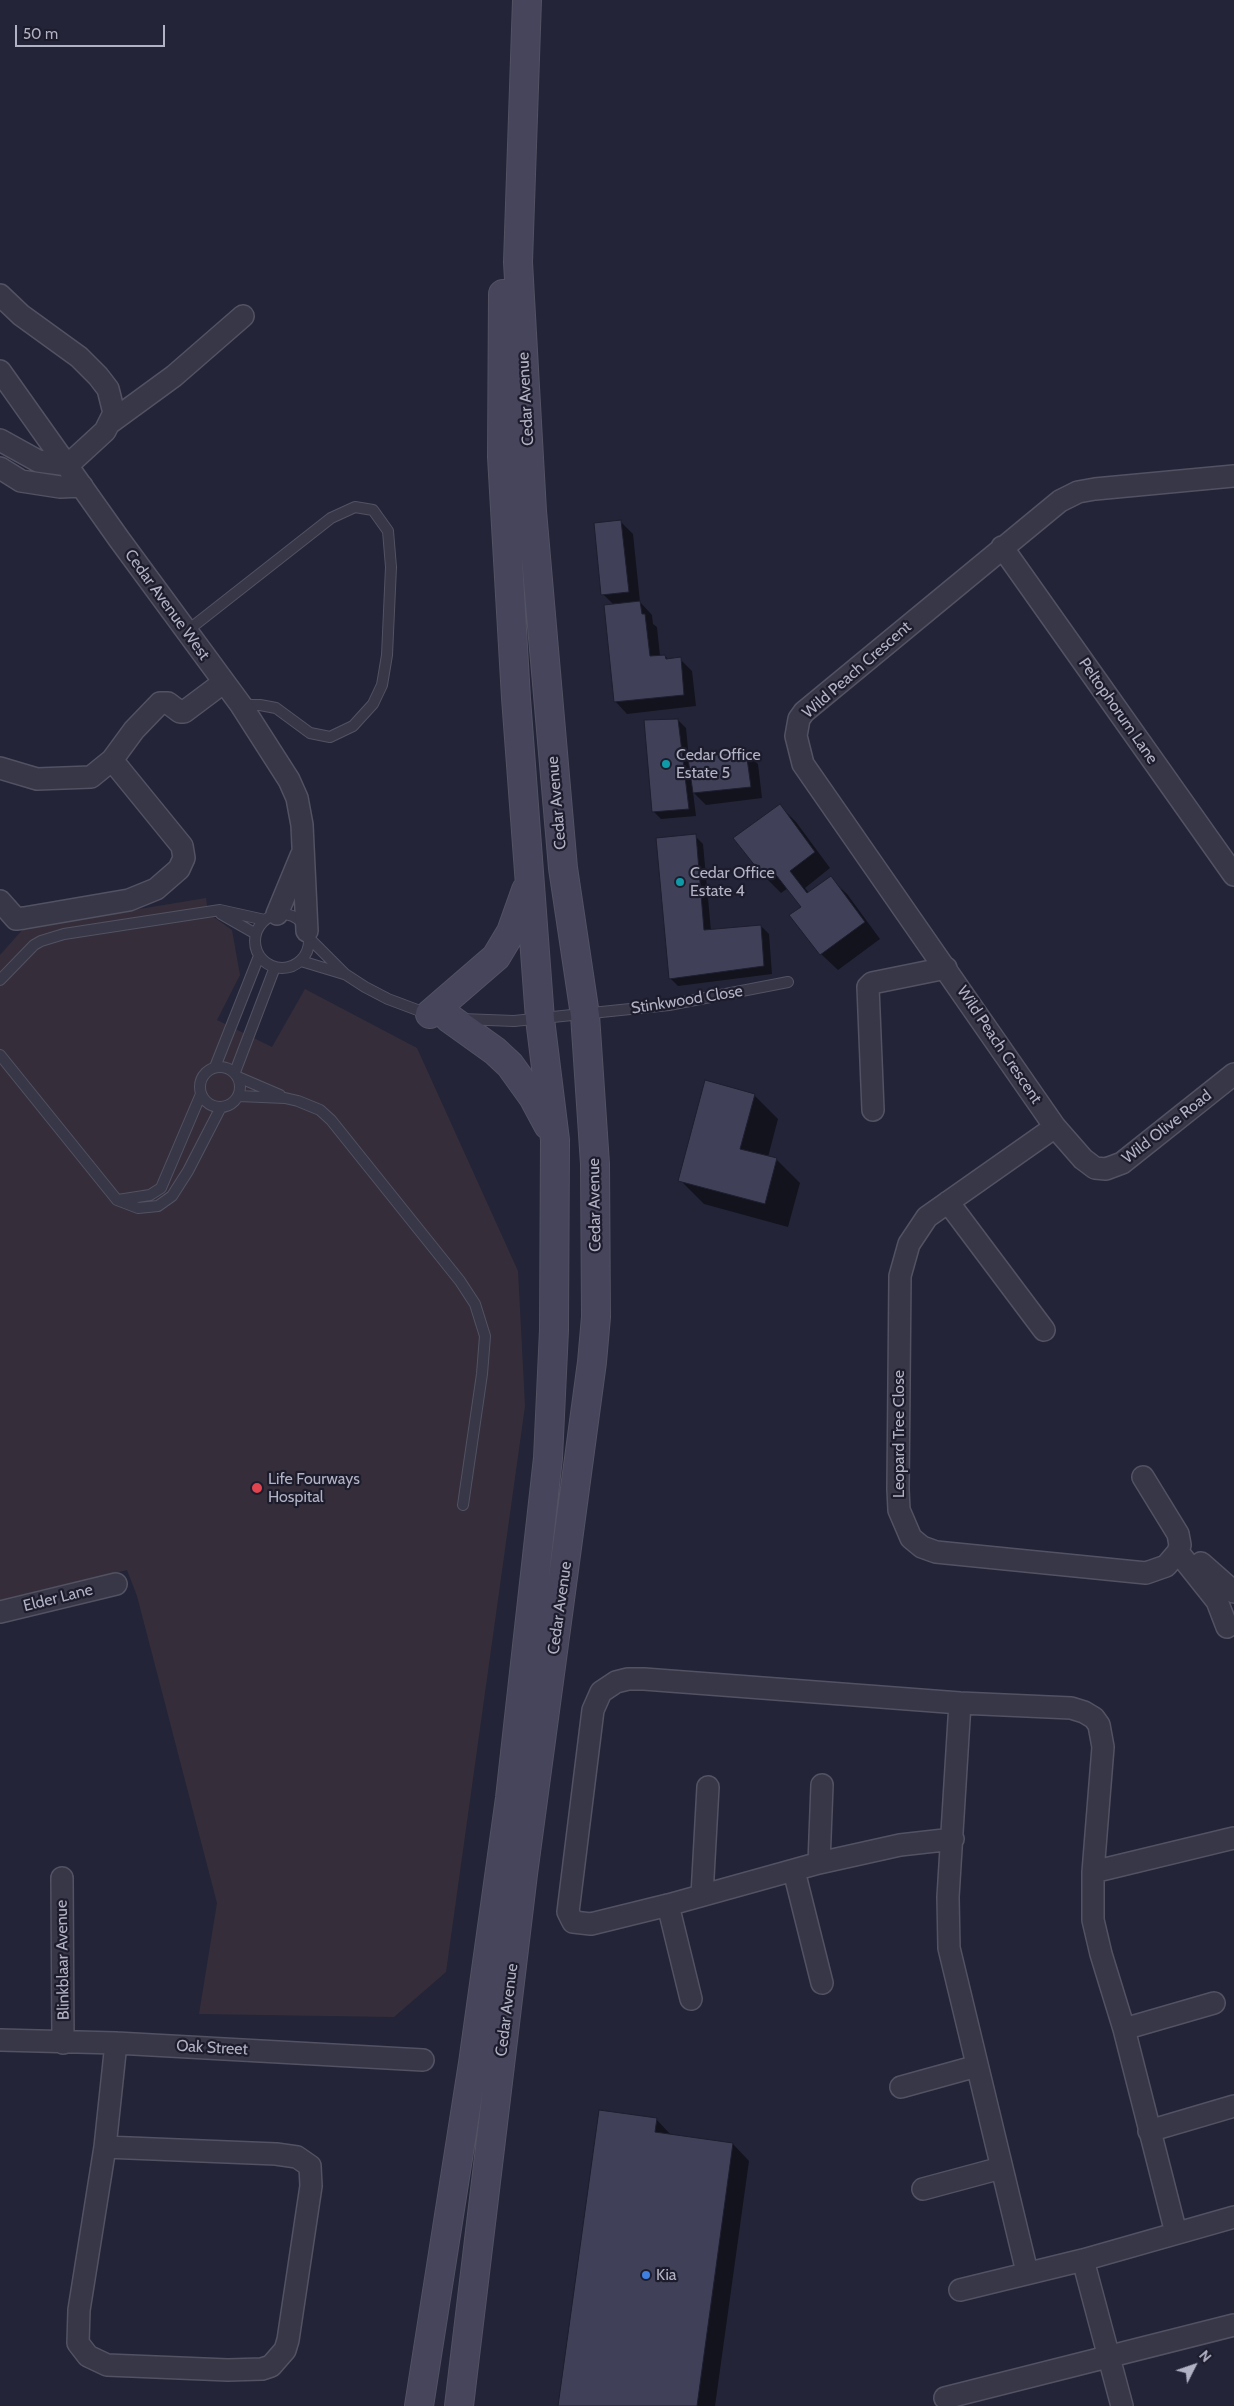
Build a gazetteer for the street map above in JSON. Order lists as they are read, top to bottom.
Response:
{
  "streets": {
    "main road": ["Cedar Avenue"],
    "street": [
      "Cedar Avenue West",
      "Wild Peach Crescent",
      "Peltophorum Lane",
      "Wild Olive Road",
      "Leopard Tree Close",
      "Elder Lane",
      "Blinkblaar Avenue",
      "Oak Street"
    ],
    "lane": ["Stinkwood Close"]
  },
  "crossings": [
    ["Cedar Avenue", "Stinkwood Close"],
    ["Wild Peach Crescent", "Peltophorum Lane"],
    ["Wild Peach Crescent", "Wild Olive Road"],
    ["Wild Peach Crescent", "Leopard Tree Close"],
    ["Blinkblaar Avenue", "Oak Street"]
  ],
  "places": [
    "Cedar Office Estate 5",
    "Cedar Office Estate 4",
    "Life Fourways Hospital",
    "Kia"
  ],
  "scale_bar": "50 m",
  "north": "top right"
}
